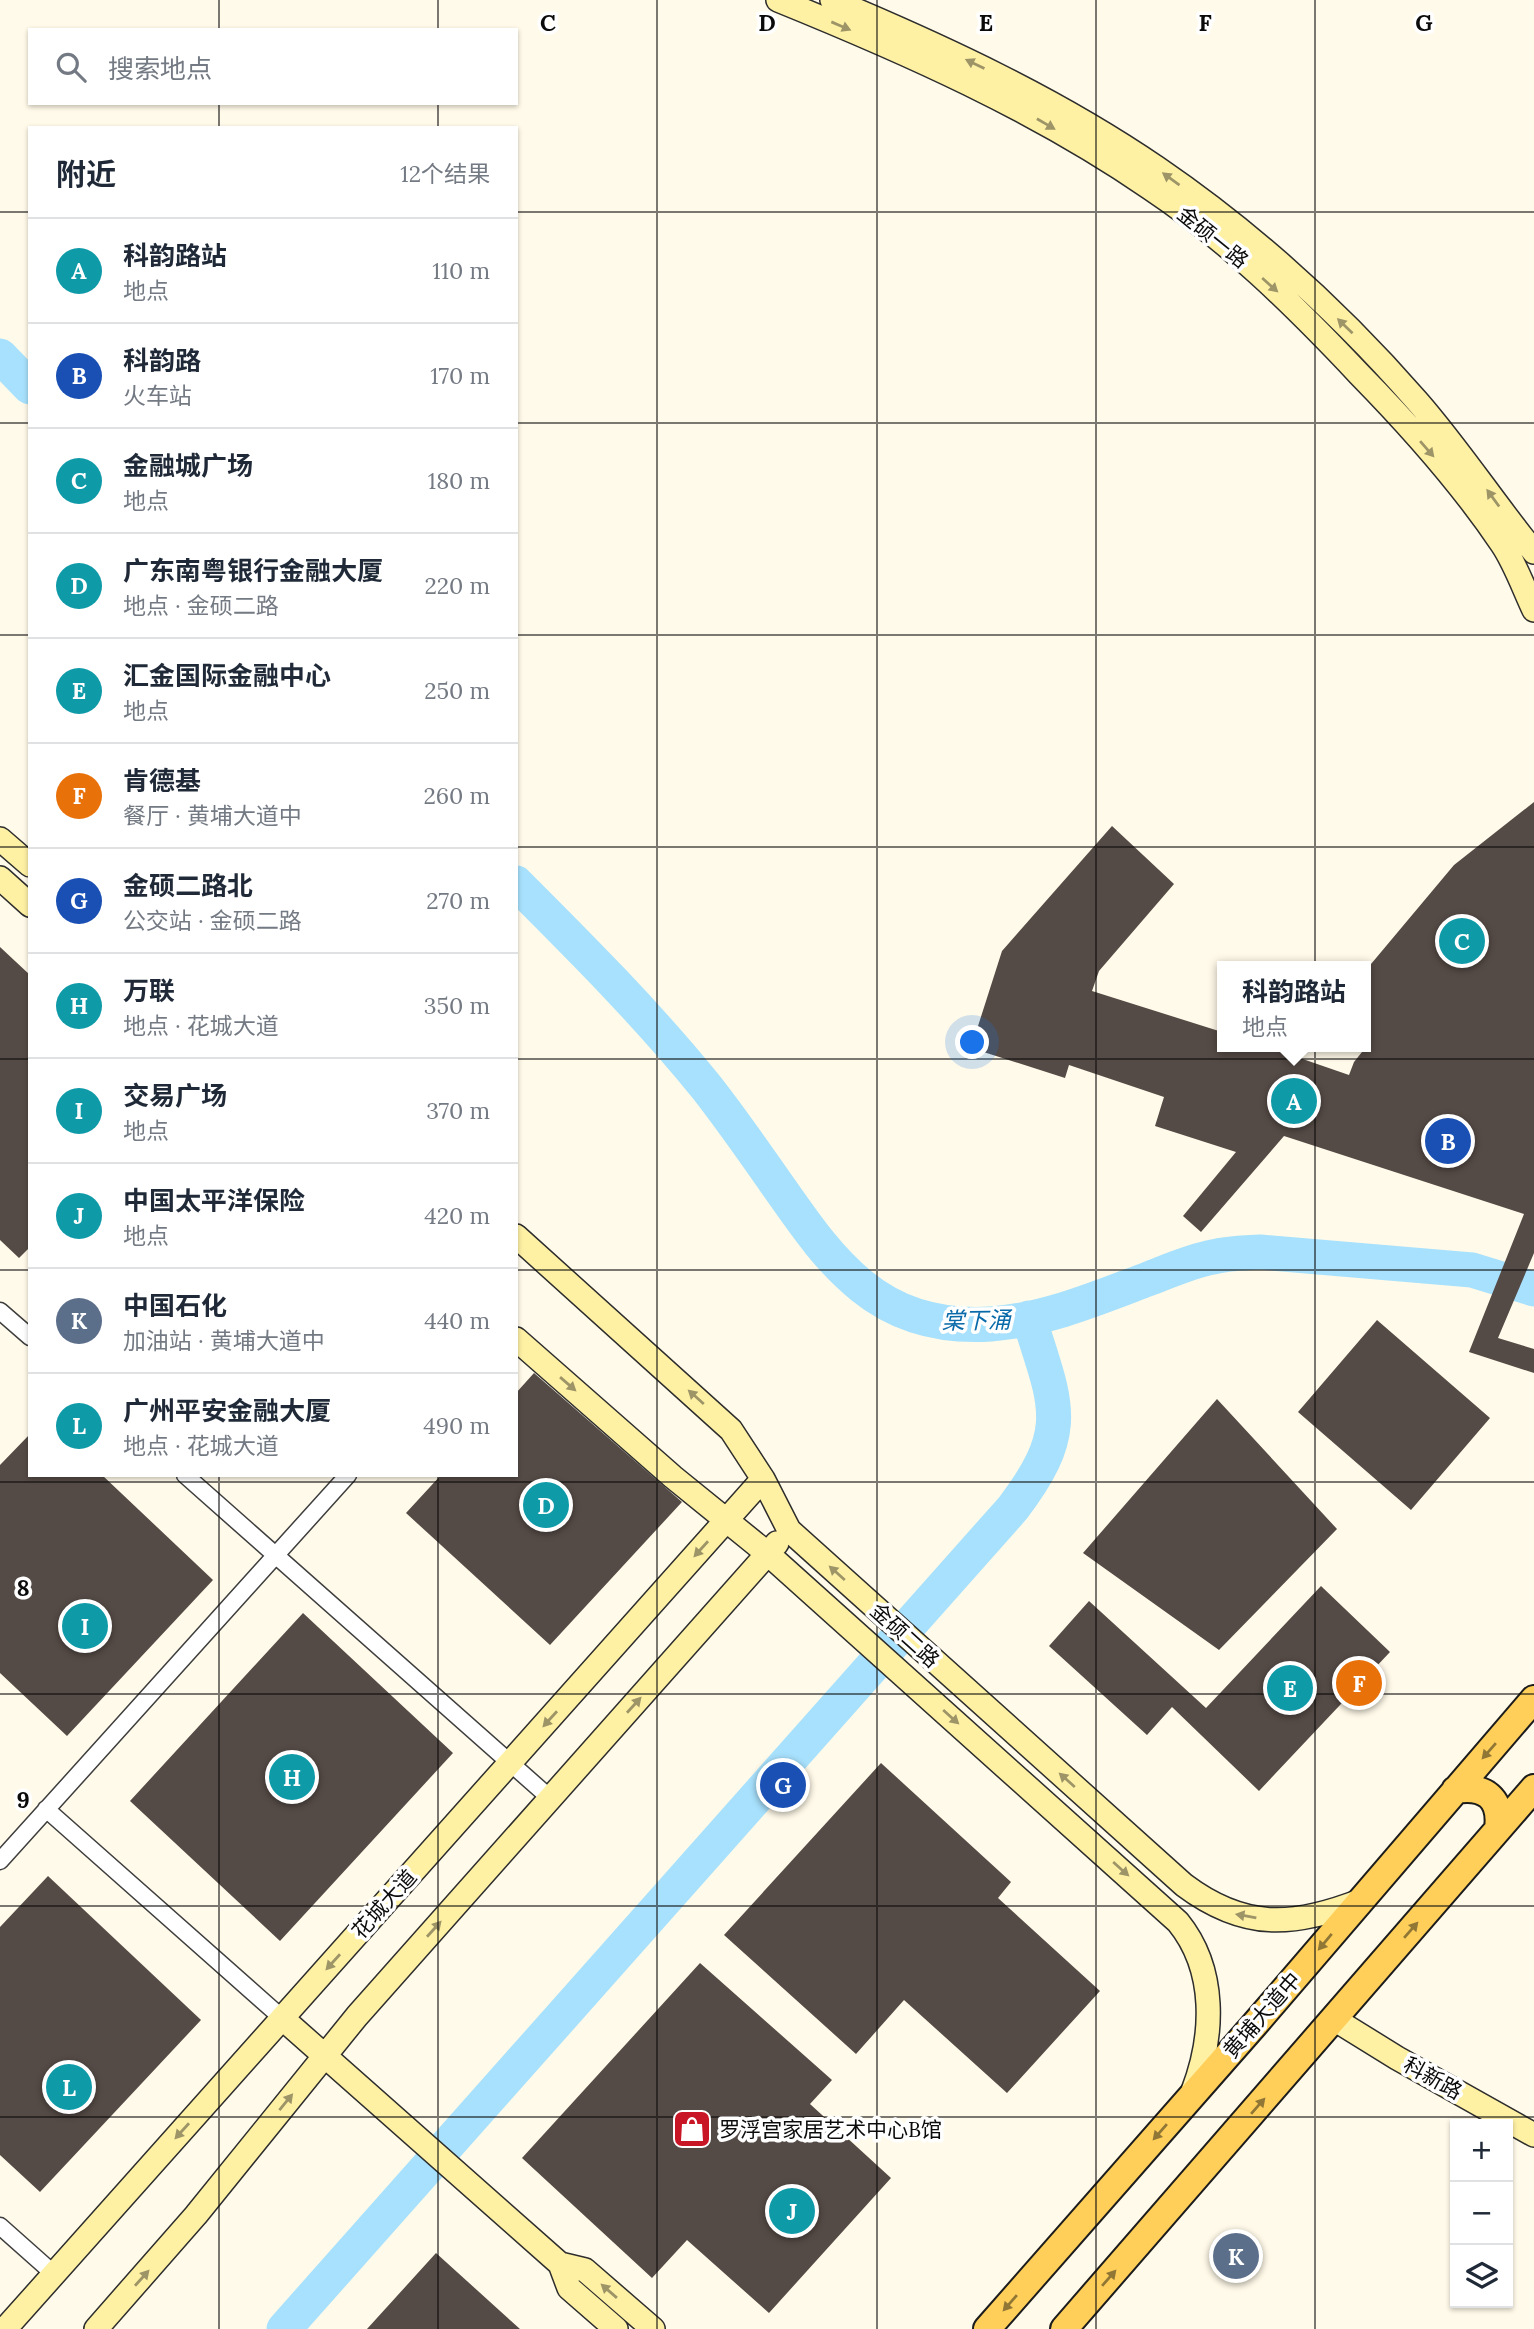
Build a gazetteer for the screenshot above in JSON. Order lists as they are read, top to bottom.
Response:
{
  "streets": {
    "main road": ["黄埔大道中"],
    "street": [
      "金硕一路",
      "金硕二路",
      "花城大道",
      "科新路"
    ]
  },
  "crossings": [
    ["金硕二路", "花城大道"],
    ["金硕二路", "黄埔大道中"]
  ],
  "water": ["棠下涌"],
  "places": {
    "shop": ["罗浮宫家居艺术中心B馆"]
  },
  "page": {
    "search": "搜索地点",
    "heading": ["附近", "12个结果"],
    "list": [
      {
        "mark": "A",
        "name": "科韵路站",
        "note": "地点",
        "value": "110 m"
      },
      {
        "mark": "B",
        "name": "科韵路",
        "note": "火车站",
        "value": "170 m"
      },
      {
        "mark": "C",
        "name": "金融城广场",
        "note": "地点",
        "value": "180 m"
      },
      {
        "mark": "D",
        "name": "广东南粤银行金融大厦",
        "note": "地点 · 金硕二路",
        "value": "220 m"
      },
      {
        "mark": "E",
        "name": "汇金国际金融中心",
        "note": "地点",
        "value": "250 m"
      },
      {
        "mark": "F",
        "name": "肯德基",
        "note": "餐厅 · 黄埔大道中",
        "value": "260 m"
      },
      {
        "mark": "G",
        "name": "金硕二路北",
        "note": "公交站 · 金硕二路",
        "value": "270 m"
      },
      {
        "mark": "H",
        "name": "万联",
        "note": "地点 · 花城大道",
        "value": "350 m"
      },
      {
        "mark": "I",
        "name": "交易广场",
        "note": "地点",
        "value": "370 m"
      },
      {
        "mark": "J",
        "name": "中国太平洋保险",
        "note": "地点",
        "value": "420 m"
      },
      {
        "mark": "K",
        "name": "中国石化",
        "note": "加油站 · 黄埔大道中",
        "value": "440 m"
      },
      {
        "mark": "L",
        "name": "广州平安金融大厦",
        "note": "地点 · 花城大道",
        "value": "490 m"
      }
    ],
    "pins": [
      "C",
      "A",
      "B",
      "D",
      "I",
      "F",
      "E",
      "H",
      "G",
      "L",
      "J",
      "K"
    ],
    "popup": ["科韵路站", "地点"],
    "map_buttons": ["+", "−"]
  },
  "grid": {
    "columns": [
      "C",
      "D",
      "E",
      "F",
      "G"
    ],
    "rows": ["8", "9"]
  }
}
